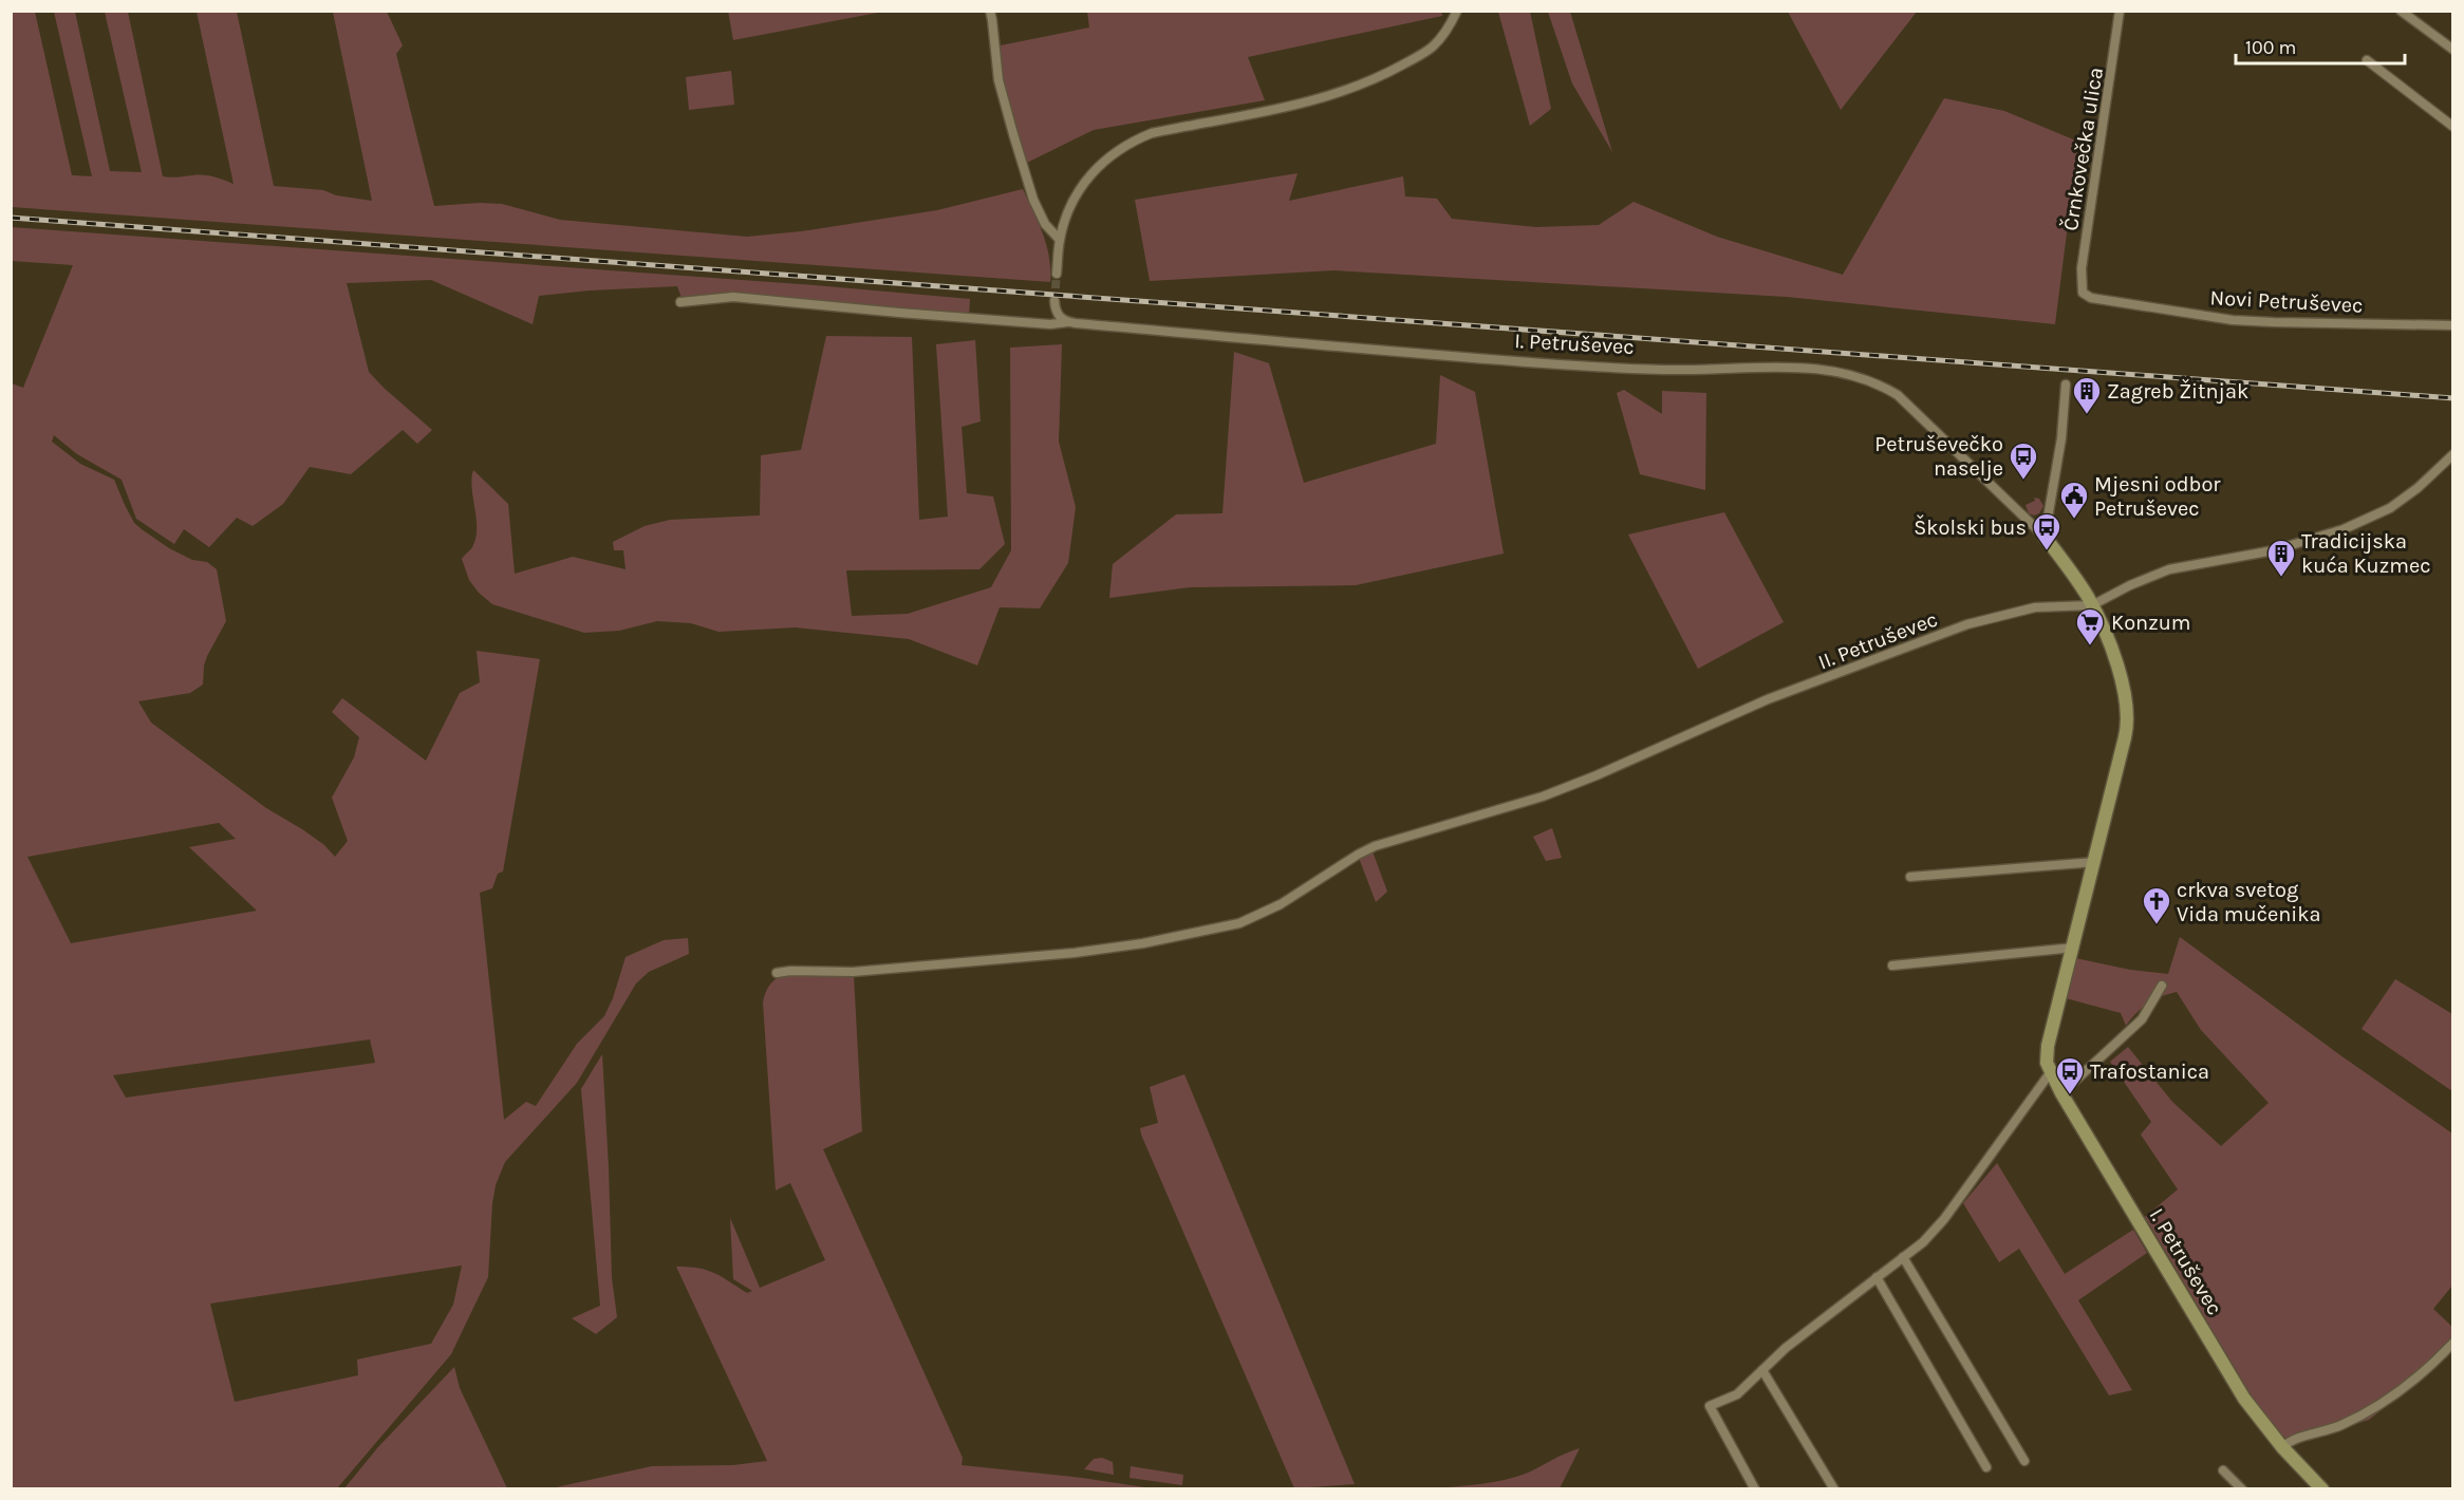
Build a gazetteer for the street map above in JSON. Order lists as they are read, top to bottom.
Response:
{
  "streets": {
    "street": [
      "Črnkovečka ulica",
      "Novi Petruševec",
      "I. Petruševec",
      "II. Petruševec"
    ]
  },
  "crossings": [
    ["Črnkovečka ulica", "Novi Petruševec"],
    ["I. Petruševec", "II. Petruševec"]
  ],
  "places": {
    "building": ["Zagreb Žitnjak", "Tradicijska kuća Kuzmec"],
    "bus stop": ["Petruševečko naselje", "Školski bus", "Trafostanica"],
    "public building": ["Mjesni odbor Petruševec"],
    "supermarket": ["Konzum"],
    "church": ["crkva svetog Vida mučenika"]
  },
  "scale_bar": "100 m"
}
